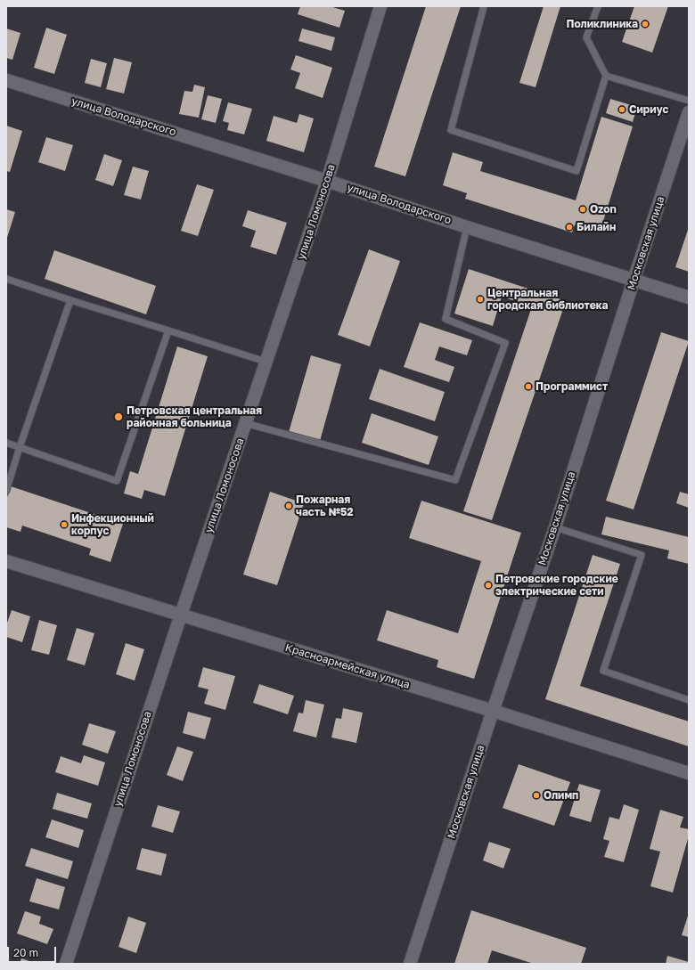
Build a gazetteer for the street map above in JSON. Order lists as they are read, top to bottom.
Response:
{
  "streets": {
    "street": [
      "улица Володарского",
      "улица Ломоносова",
      "Московская улица",
      "Красноармейская улица"
    ]
  },
  "crossings": [
    ["улица Володарского", "улица Ломоносова"],
    ["улица Володарского", "Московская улица"],
    ["улица Ломоносова", "Красноармейская улица"],
    ["Московская улица", "Красноармейская улица"]
  ],
  "places": [
    "Поликлиника",
    "Сириус",
    "Ozon",
    "Билайн",
    "Центральная городская библиотека",
    "Программист",
    "Петровская центральная районная больница",
    "Пожарная часть №52",
    "Инфекционный корпус",
    "Петровские городские электрические сети",
    "Олимп"
  ],
  "scale_bar": "20 m"
}
